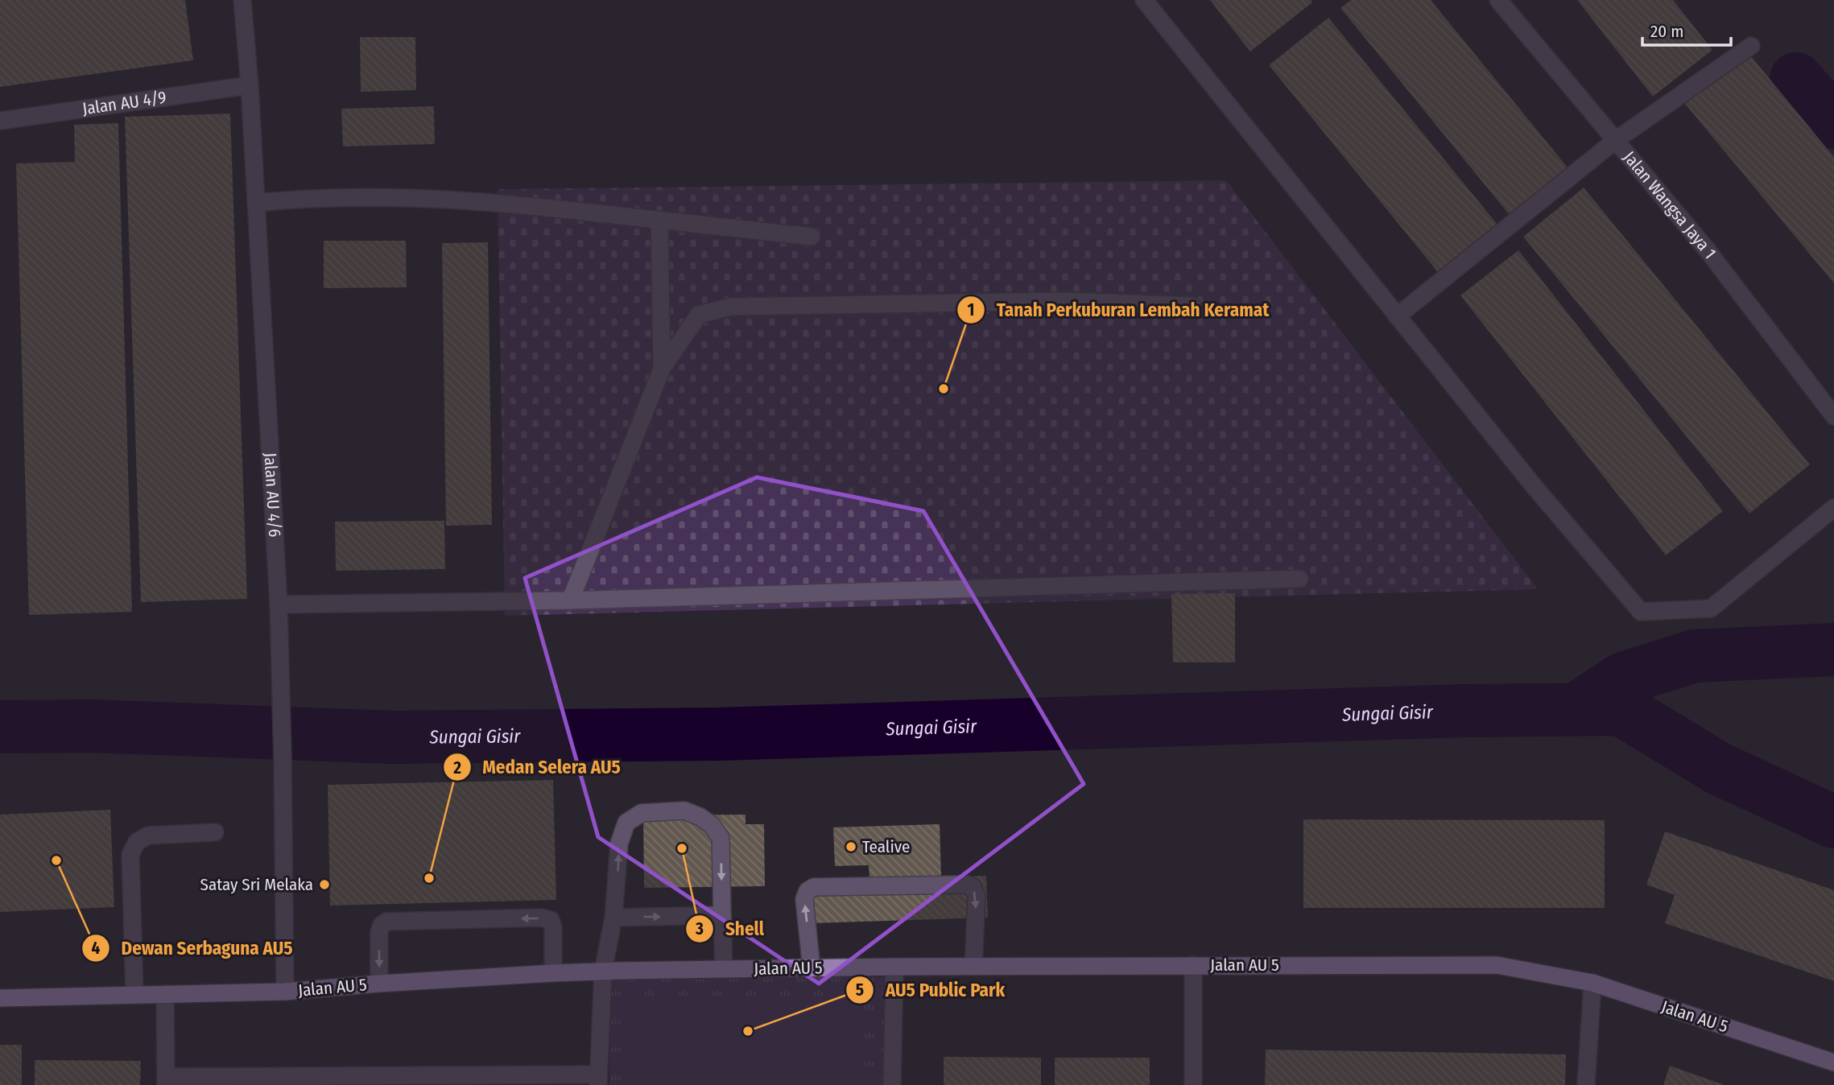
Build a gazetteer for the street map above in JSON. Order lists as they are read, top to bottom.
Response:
{
  "streets": {
    "main road": ["Jalan AU 5"],
    "street": ["Jalan AU 4/9", "Jalan Wangsa Jaya 1", "Jalan AU 4/6"]
  },
  "crossings": [
    ["Jalan AU 4/9", "Jalan AU 4/6"],
    ["Jalan AU 4/6", "Jalan AU 5"]
  ],
  "water": ["Sungai Gisir"],
  "places": [
    "Tanah Perkuburan Lembah Keramat",
    "Tealive",
    "Shell",
    "Dewan Serbaguna AU5",
    "Medan Selera AU5",
    "Satay Sri Melaka",
    "AU5 Public Park"
  ],
  "scale_bar": "20 m"
}
